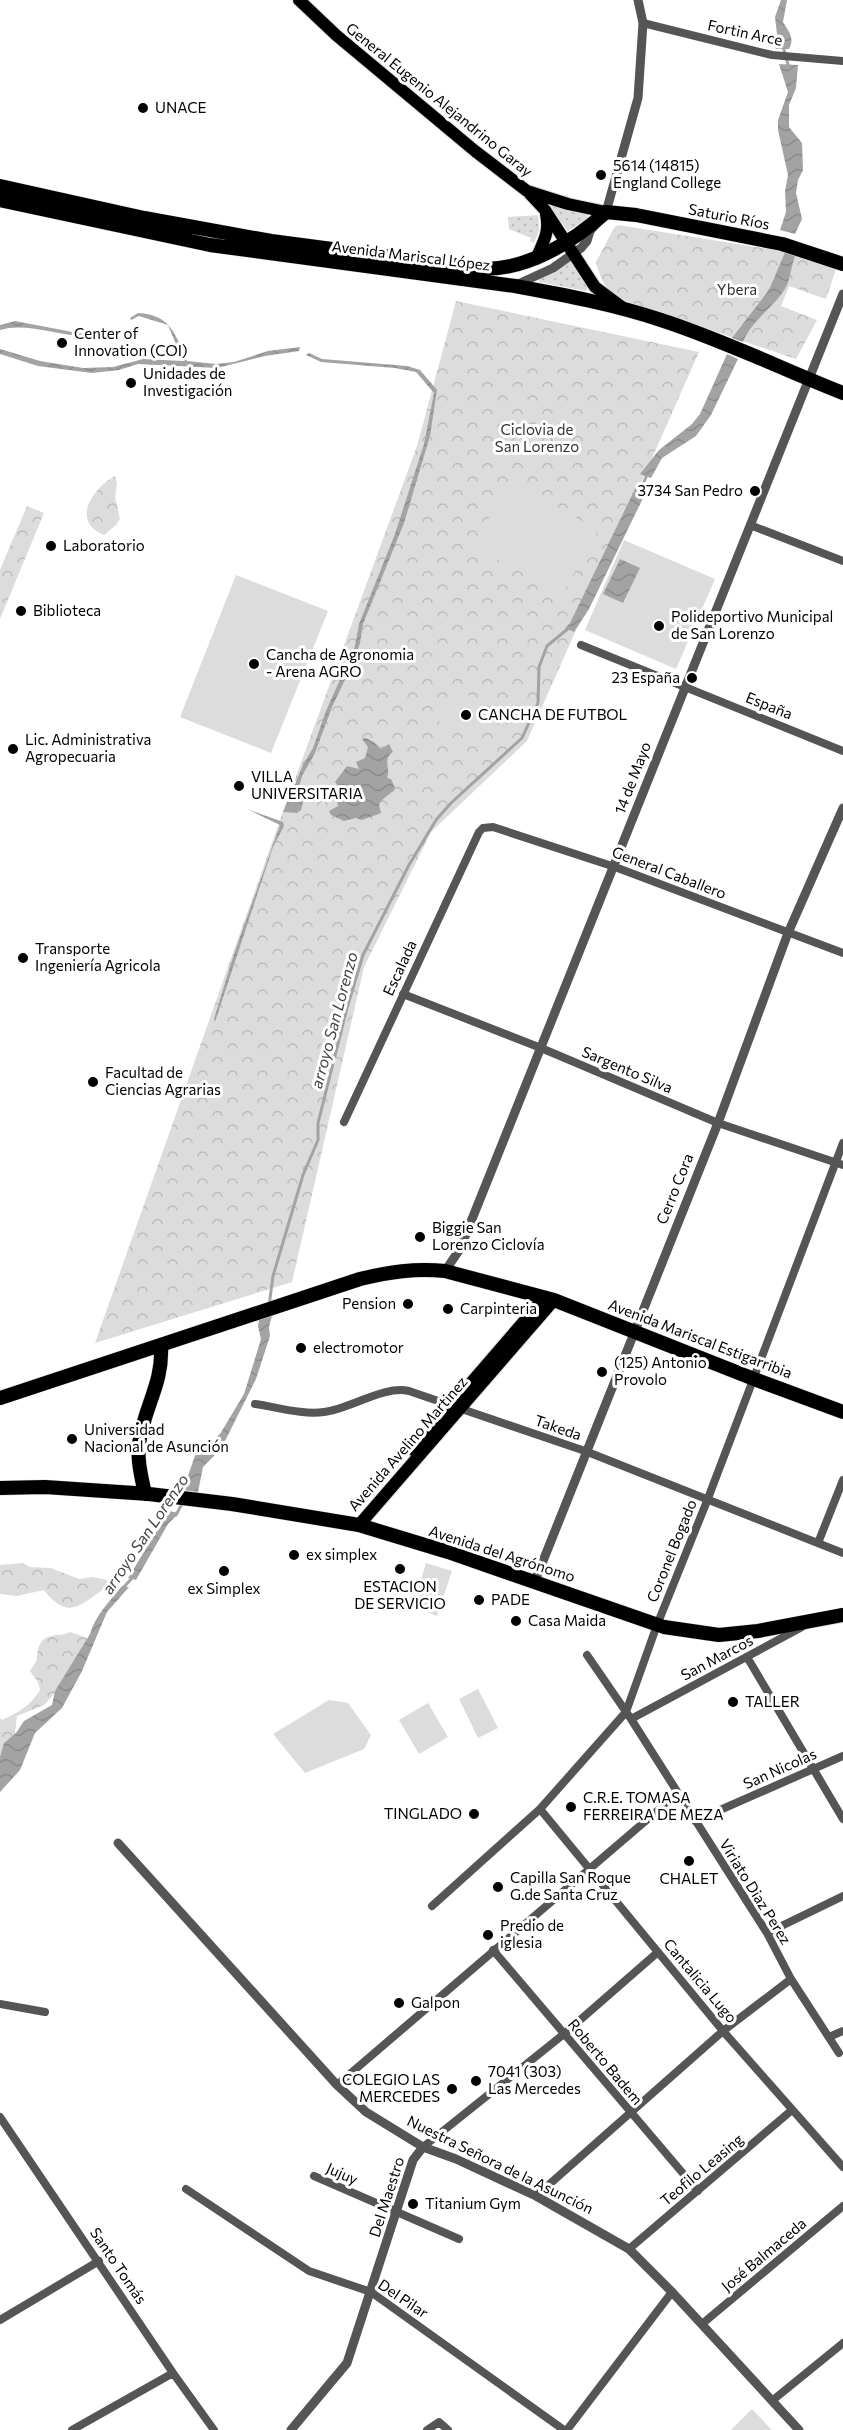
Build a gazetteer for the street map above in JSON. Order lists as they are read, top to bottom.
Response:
{
  "streets": {
    "highway": [
      "Saturio Ríos",
      "Avenida Mariscal López",
      "Avenida Mariscal Estigarribia",
      "Avenida del Agrónomo"
    ],
    "main road": ["General Eugenio Alejandrino Garay", "Avenida Avelino Martinez"],
    "street": [
      "Fortin Arce",
      "España",
      "14 de Mayo",
      "General Caballero",
      "Escalada",
      "Sargento Silva",
      "Cerro Cora",
      "Takeda",
      "Coronel Bogado",
      "San Marcos",
      "San Nicolas",
      "Viriato Diaz Perez",
      "Cantalicia Lugo",
      "Roberto Badem",
      "Nuestra Señora de la Asunción",
      "Teofilo Leasing",
      "Jujuy",
      "Del Maestro",
      "José Balmaceda",
      "Santo Tomás",
      "Del Pilar"
    ]
  },
  "crossings": [
    ["General Eugenio Alejandrino Garay", "Saturio Ríos"],
    ["General Eugenio Alejandrino Garay", "Avenida Mariscal López"],
    ["Saturio Ríos", "Avenida Mariscal López"],
    ["Avenida Mariscal López", "14 de Mayo"],
    ["España", "14 de Mayo"],
    ["14 de Mayo", "General Caballero"],
    ["14 de Mayo", "Sargento Silva"],
    ["14 de Mayo", "Avenida Mariscal Estigarribia"],
    ["General Caballero", "Escalada"],
    ["General Caballero", "Cerro Cora"],
    ["Escalada", "Sargento Silva"],
    ["Sargento Silva", "Cerro Cora"],
    ["Sargento Silva", "Coronel Bogado"],
    ["Cerro Cora", "Avenida Mariscal Estigarribia"],
    ["Cerro Cora", "Takeda"],
    ["Cerro Cora", "Avenida del Agrónomo"],
    ["Avenida Mariscal Estigarribia", "Avenida Avelino Martinez"],
    ["Avenida Mariscal Estigarribia", "Coronel Bogado"],
    ["Takeda", "Avenida Avelino Martinez"],
    ["Takeda", "Coronel Bogado"],
    ["Avenida Avelino Martinez", "Avenida del Agrónomo"],
    ["Coronel Bogado", "Avenida del Agrónomo"],
    ["Coronel Bogado", "San Marcos"],
    ["Coronel Bogado", "Viriato Diaz Perez"],
    ["Coronel Bogado", "Cantalicia Lugo"],
    ["Avenida del Agrónomo", "San Marcos"],
    ["San Marcos", "Viriato Diaz Perez"],
    ["San Nicolas", "Viriato Diaz Perez"],
    ["Cantalicia Lugo", "Teofilo Leasing"],
    ["Cantalicia Lugo", "Del Maestro"],
    ["Roberto Badem", "Teofilo Leasing"],
    ["Roberto Badem", "Del Maestro"],
    ["Nuestra Señora de la Asunción", "Teofilo Leasing"],
    ["Nuestra Señora de la Asunción", "Del Maestro"],
    ["Nuestra Señora de la Asunción", "José Balmaceda"],
    ["Jujuy", "Del Maestro"],
    ["Del Maestro", "Del Pilar"]
  ],
  "water": ["arroyo San Lorenzo"],
  "parks": ["Ybera", "Ciclovia de San Lorenzo"],
  "places": [
    "UNACE",
    "5614 (14815) England College",
    "Center of Innovation (COI)",
    "Unidades de Investigación",
    "3734 San Pedro",
    "Laboratorio",
    "Biblioteca",
    "Polideportivo Municipal de San Lorenzo",
    "Cancha de Agronomia - Arena AGRO",
    "23 España",
    "CANCHA DE FUTBOL",
    "Lic. Administrativa Agropecuaria",
    "VILLA UNIVERSITARIA",
    "Transporte Ingeniería Agricola",
    "Facultad de Ciencias Agrarias",
    "Biggie San Lorenzo Ciclovía",
    "Pension",
    "Carpinteria",
    "electromotor",
    "(125) Antonio Provolo",
    "Universidad Nacional de Asunción",
    "ex simplex",
    "ESTACION DE SERVICIO",
    "ex Simplex",
    "PADE",
    "Casa Maida",
    "TALLER",
    "C.R.E. TOMASA FERREIRA DE MEZA",
    "TINGLADO",
    "CHALET",
    "Capilla San Roque G.de Santa Cruz",
    "Predio de iglesia",
    "Galpon",
    "7041 (303) Las Mercedes",
    "COLEGIO LAS MERCEDES",
    "Titanium Gym"
  ]
}
